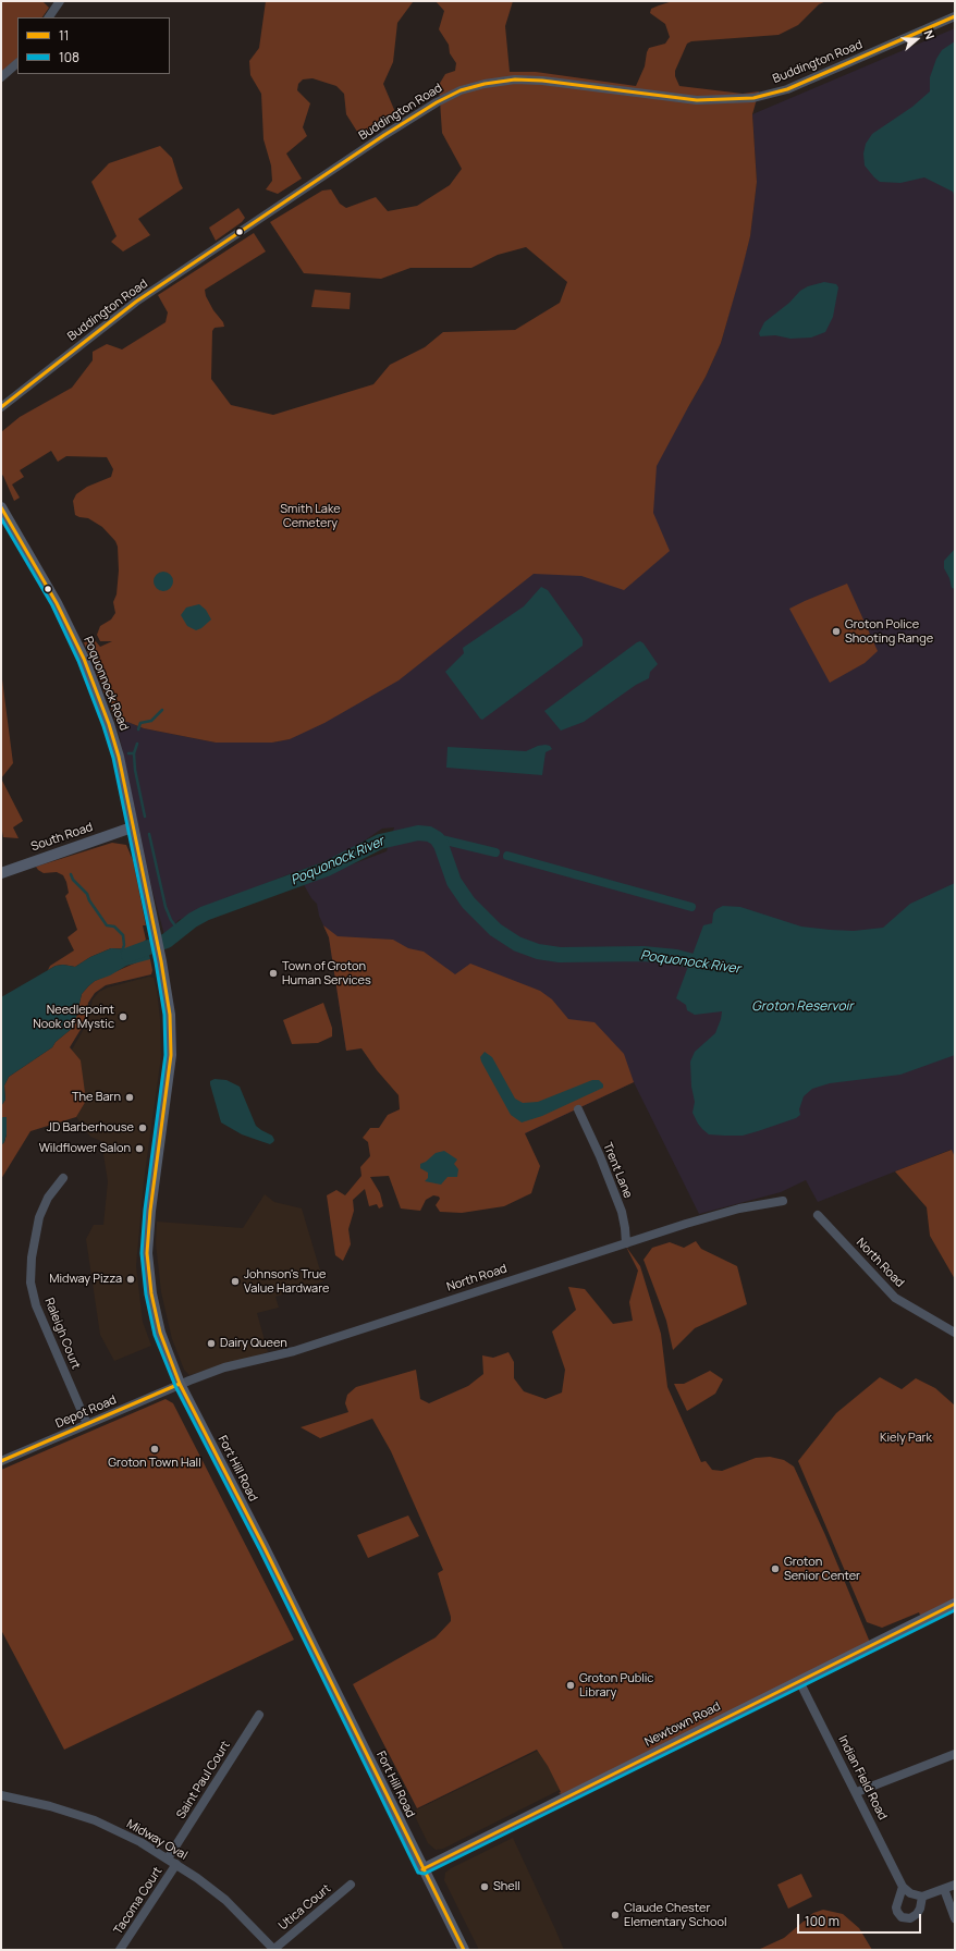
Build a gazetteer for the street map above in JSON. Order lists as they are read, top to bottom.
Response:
{
  "streets": {
    "main road": [
      "Poquonnock Road",
      "South Road",
      "Fort Hill Road",
      "Newtown Road"
    ],
    "street": [
      "Buddington Road",
      "Trent Lane",
      "North Road",
      "Raleigh Court",
      "Depot Road",
      "Indian Field Road",
      "Saint Paul Court",
      "Midway Oval",
      "Tacoma Court",
      "Utica Court"
    ]
  },
  "crossings": [
    ["Poquonnock Road", "South Road"],
    ["Poquonnock Road", "Fort Hill Road"],
    ["Trent Lane", "North Road"],
    ["North Road", "Depot Road"],
    ["North Road", "Fort Hill Road"],
    ["Raleigh Court", "Depot Road"],
    ["Depot Road", "Fort Hill Road"],
    ["Fort Hill Road", "Newtown Road"],
    ["Newtown Road", "Indian Field Road"],
    ["Saint Paul Court", "Midway Oval"],
    ["Midway Oval", "Tacoma Court"],
    ["Midway Oval", "Utica Court"]
  ],
  "water": ["Poquonock River", "Groton Reservoir"],
  "parks": ["Smith Lake Cemetery", "Kiely Park"],
  "places": [
    "Groton Police Shooting Range",
    "Town of Groton Human Services",
    "Needlepoint Nook of Mystic",
    "The Barn",
    "JD Barberhouse",
    "Wildflower Salon",
    "Midway Pizza",
    "Johnson's True Value Hardware",
    "Dairy Queen",
    "Groton Town Hall",
    "Groton Senior Center",
    "Groton Public Library",
    "Shell",
    "Claude Chester Elementary School"
  ],
  "lines": ["transit line 11", "transit line 108"],
  "legend": ["11", "108"],
  "scale_bar": "100 m",
  "north": "right"
}
